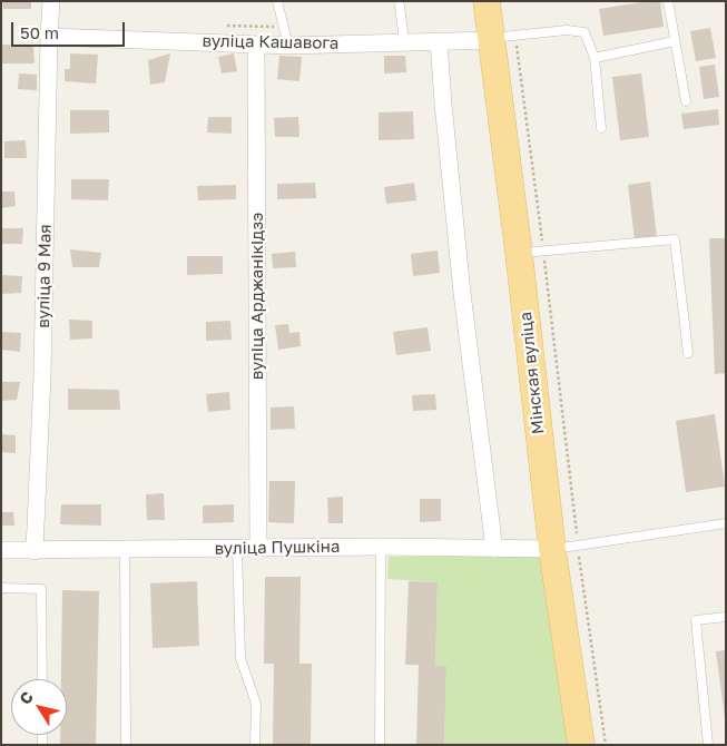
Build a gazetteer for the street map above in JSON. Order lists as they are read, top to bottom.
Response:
{
  "streets": {
    "main road": ["Мінская вуліца"],
    "street": [
      "вуліца Кашавога",
      "вуліца 9 Мая",
      "вуліца Арджанікідзэ",
      "вуліца Пушкіна"
    ]
  },
  "crossings": [
    ["вуліца Кашавога", "вуліца 9 Мая"],
    ["вуліца Кашавога", "вуліца Арджанікідзэ"],
    ["вуліца Кашавога", "Мінская вуліца"],
    ["вуліца 9 Мая", "вуліца Пушкіна"],
    ["вуліца Арджанікідзэ", "вуліца Пушкіна"],
    ["Мінская вуліца", "вуліца Пушкіна"]
  ],
  "scale_bar": "50 m",
  "north": "top left"
}
